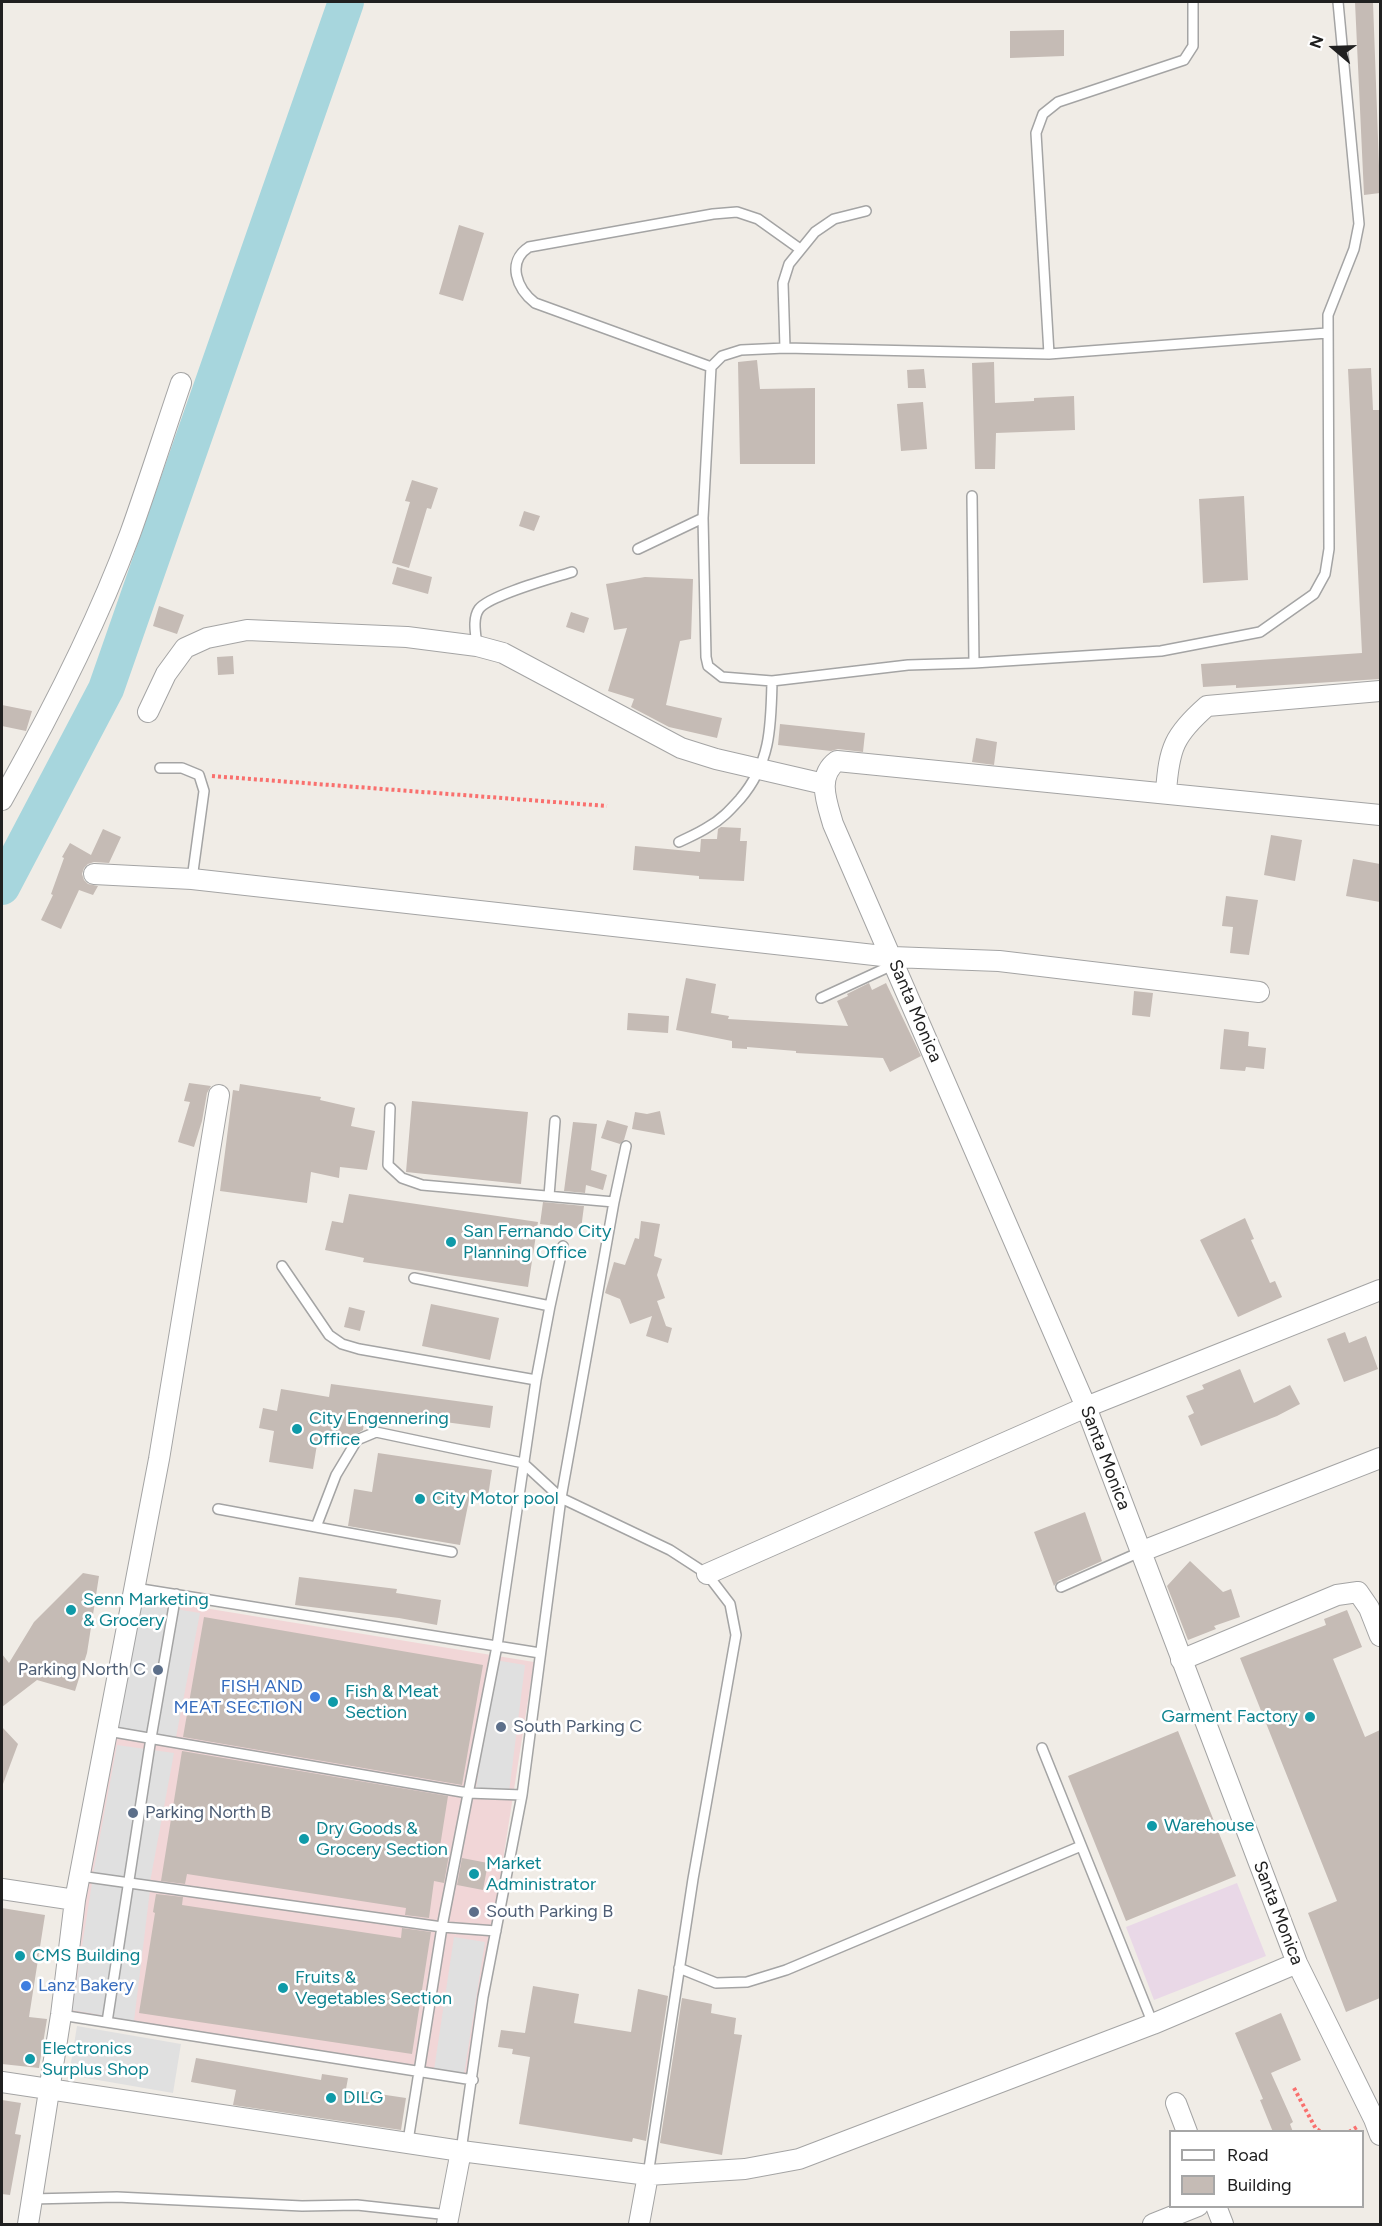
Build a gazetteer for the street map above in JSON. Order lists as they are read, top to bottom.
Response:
{
  "streets": {
    "street": ["Santa Monica"]
  },
  "places": [
    "San Fernando City Planning Office",
    "City Engennering Office",
    "City Motor pool",
    "Senn Marketing & Grocery",
    "Parking North C",
    "FISH AND MEAT SECTION",
    "Fish & Meat Section",
    "Garment Factory",
    "South Parking C",
    "Parking North B",
    "Warehouse",
    "Dry Goods & Grocery Section",
    "Market Administrator",
    "South Parking B",
    "CMS Building",
    "Lanz Bakery",
    "Fruits & Vegetables Section",
    "Electronics Surplus Shop",
    "DILG"
  ],
  "legend": ["Road", "Building"],
  "north": "left"
}
